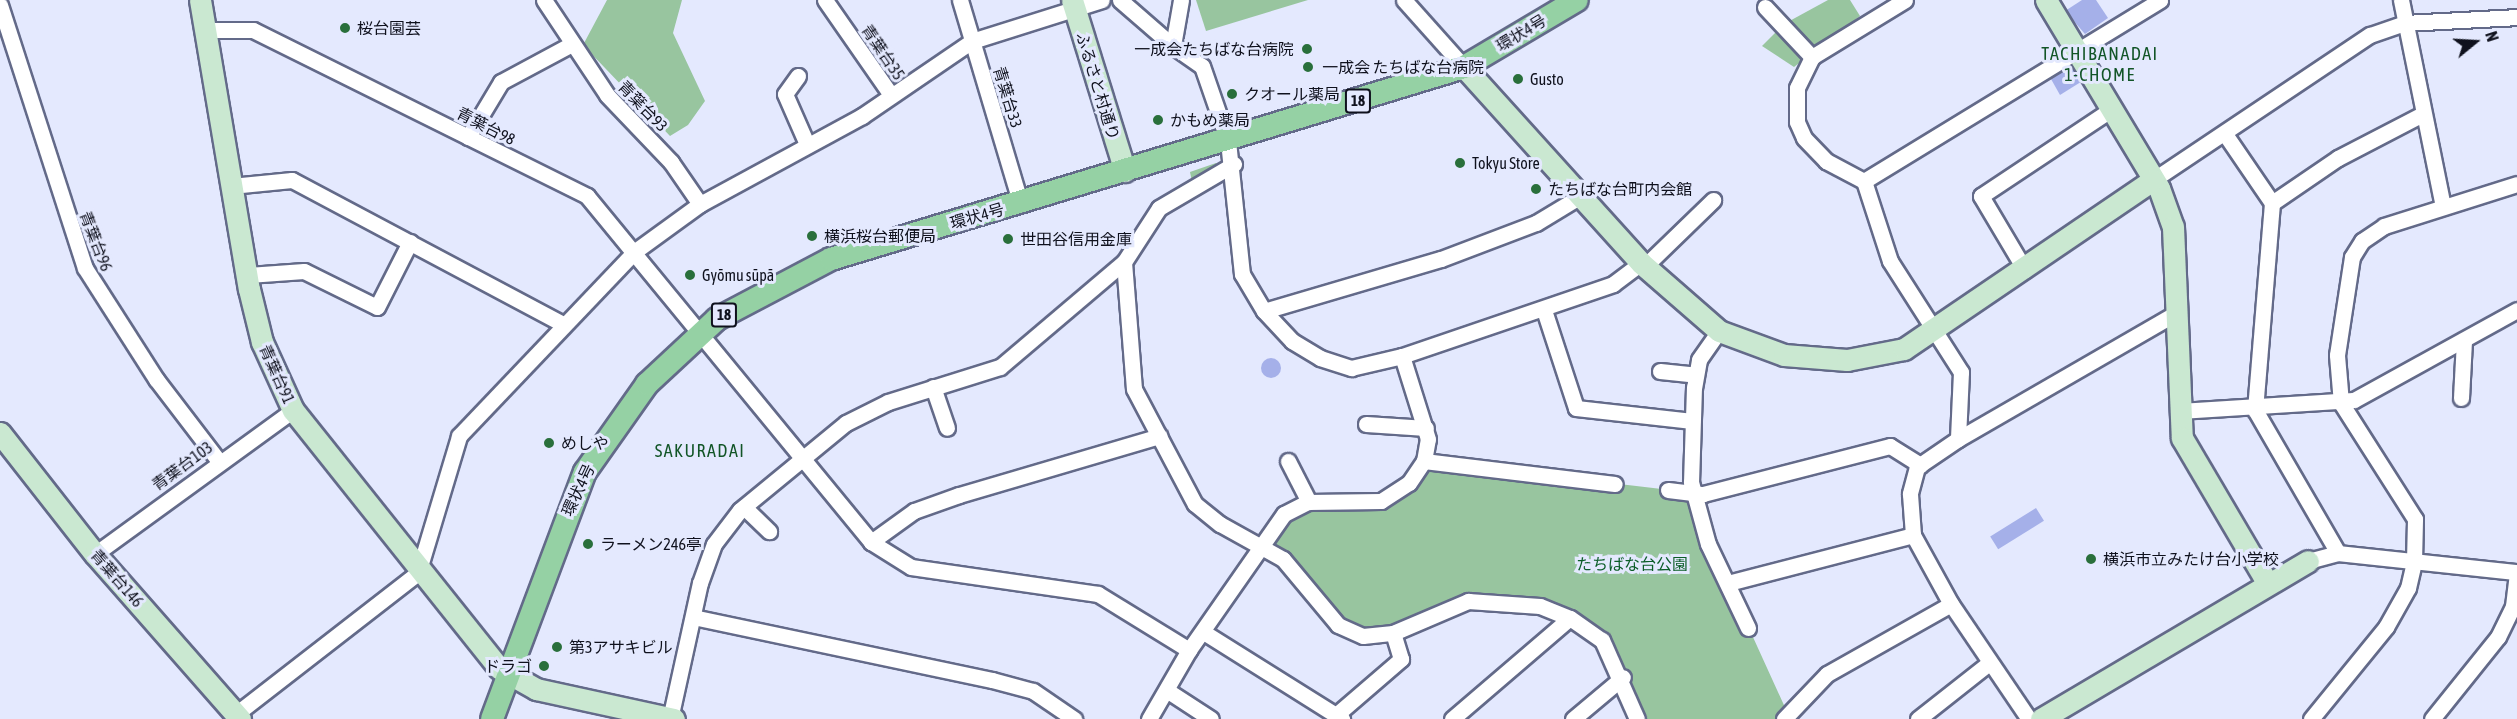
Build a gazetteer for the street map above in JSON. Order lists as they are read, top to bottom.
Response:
{
  "streets": {
    "main road": ["環状4号", "18"],
    "street": [
      "青葉台35",
      "ふるさと村通り",
      "青葉台33",
      "青葉台93",
      "青葉台98",
      "青葉台96",
      "青葉台91",
      "青葉台103",
      "青葉台146"
    ]
  },
  "crossings": [
    ["環状4号", "ふるさと村通り"],
    ["環状4号", "青葉台33"],
    ["環状4号", "青葉台98"],
    ["環状4号", "青葉台91"],
    ["青葉台98", "青葉台91"],
    ["青葉台96", "青葉台103"],
    ["青葉台91", "青葉台103"],
    ["青葉台103", "青葉台146"]
  ],
  "districts": ["TACHIBANADAI 1-CHOME", "SAKURADAI"],
  "parks": ["たちばな台公園"],
  "places": [
    "桜台園芸",
    "一成会たちばな台病院",
    "一成会 たちばな台病院",
    "Gusto",
    "クオール薬局",
    "かもめ薬局",
    "Tokyu Store",
    "たちばな台町内会館",
    "横浜桜台郵便局",
    "世田谷信用金庫",
    "Gyōmu sūpā",
    "めしや",
    "ラーメン246亭",
    "横浜市立みたけ台小学校",
    "第3アサキビル",
    "ドラゴ"
  ],
  "north": "right"
}
